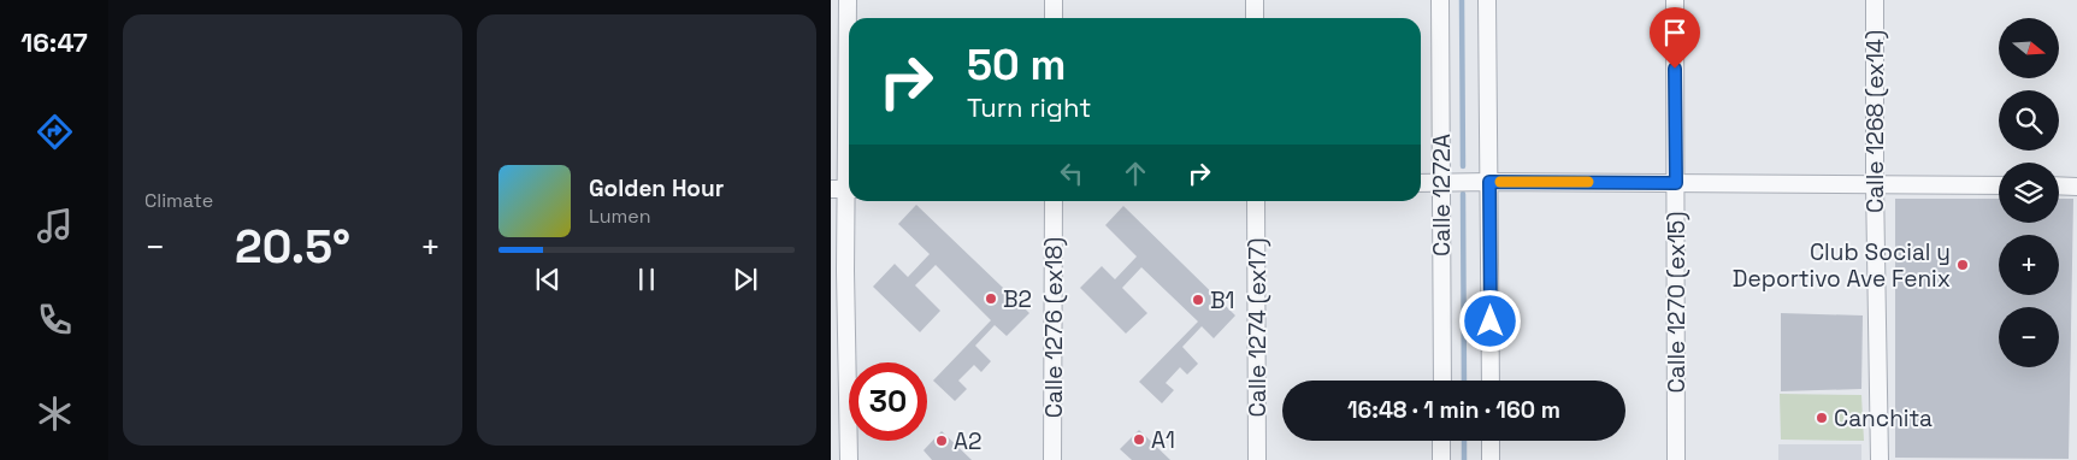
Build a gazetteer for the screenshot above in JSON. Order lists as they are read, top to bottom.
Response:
{
  "streets": {
    "street": [
      "Calle 1268 (ex14)",
      "Calle 1272A",
      "Calle 1270 (ex15)",
      "Calle 1276 (ex18)",
      "Calle 1274 (ex17)"
    ]
  },
  "places": [
    "Club Social y Deportivo Ave Fenix",
    "B2",
    "B1",
    "Canchita",
    "A1",
    "A2"
  ],
  "north": "right",
  "page": {
    "tabs": "16:47",
    "tile": "Climate",
    "map_buttons": ["+", "−"],
    "turn": ["50 m", "Turn right"],
    "song": ["Golden Hour", "Lumen"],
    "heat": ["−", "20.5°", "+"],
    "limit": "30",
    "trip": "16:48 · 1 min · 160 m"
  }
}
